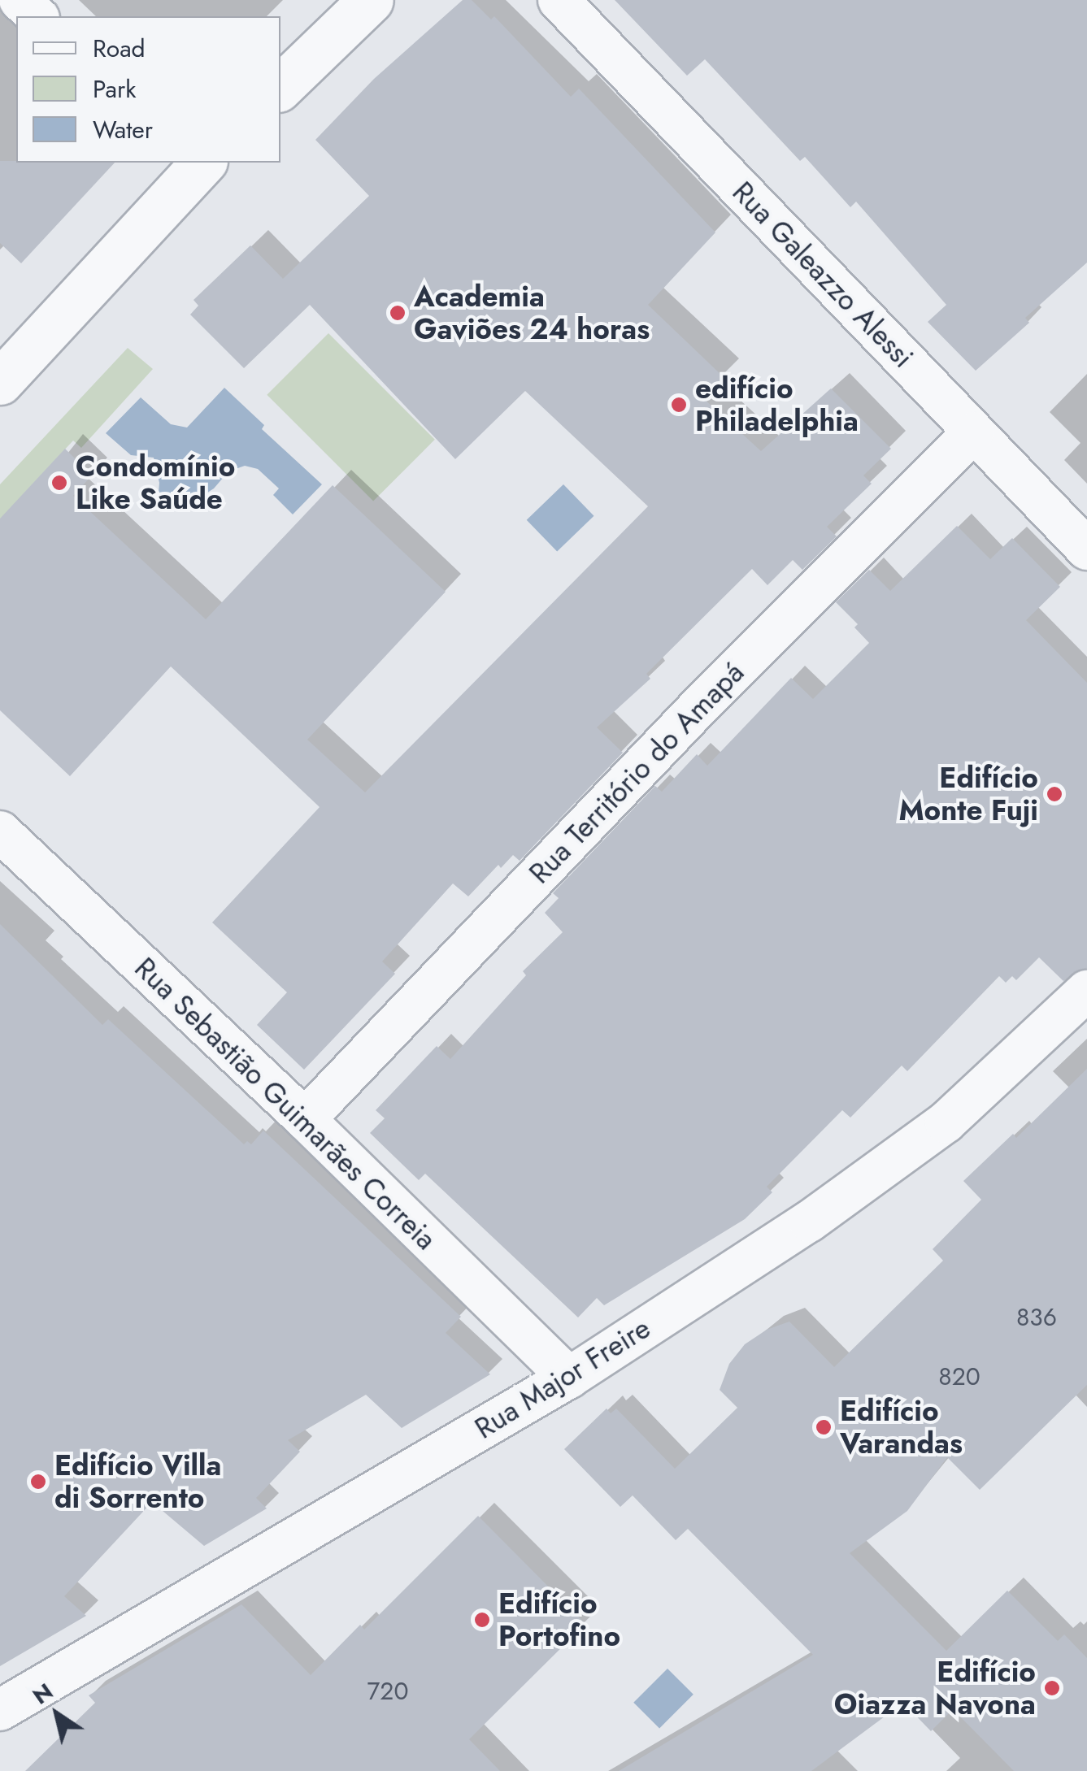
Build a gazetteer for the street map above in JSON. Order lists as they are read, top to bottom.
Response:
{
  "streets": {
    "street": [
      "Rua Galeazzo Alessi",
      "Rua Território do Amapá",
      "Rua Sebastião Guimarães Correia",
      "Rua Major Freire"
    ]
  },
  "crossings": [
    ["Rua Galeazzo Alessi", "Rua Território do Amapá"],
    ["Rua Território do Amapá", "Rua Sebastião Guimarães Correia"],
    ["Rua Sebastião Guimarães Correia", "Rua Major Freire"]
  ],
  "places": [
    "Academia Gaviões 24 horas",
    "edifício Philadelphia",
    "Condomínio Like Saúde",
    "Edifício Monte Fuji",
    "Edifício Varandas",
    "Edifício Villa di Sorrento",
    "Edifício Portofino",
    "Edifício Oiazza Navona"
  ],
  "house_numbers": ["836", "820", "720"],
  "legend": ["Road", "Park", "Water"],
  "north": "top left"
}
